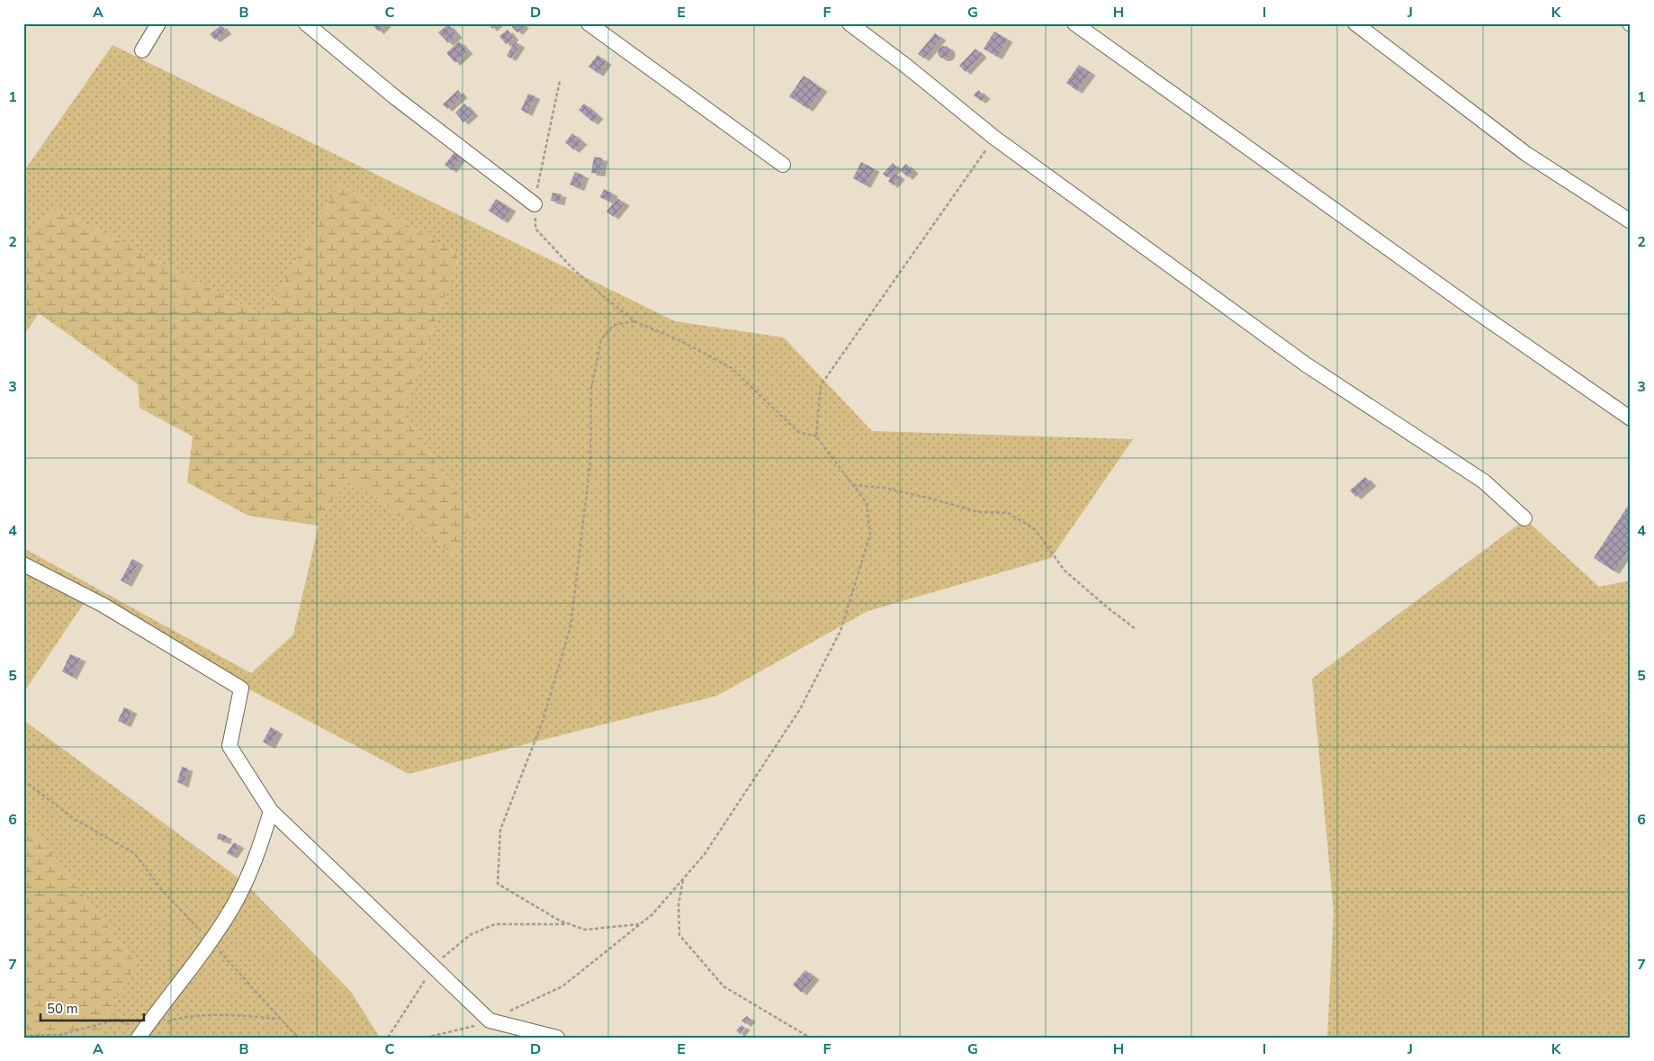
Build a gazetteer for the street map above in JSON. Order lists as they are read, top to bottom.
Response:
{
  "scale_bar": "50 m",
  "grid": {
    "columns": [
      "A",
      "B",
      "C",
      "D",
      "E",
      "F",
      "G",
      "H",
      "I",
      "J",
      "K"
    ],
    "rows": [
      "1",
      "2",
      "3",
      "4",
      "5",
      "6",
      "7"
    ]
  }
}
